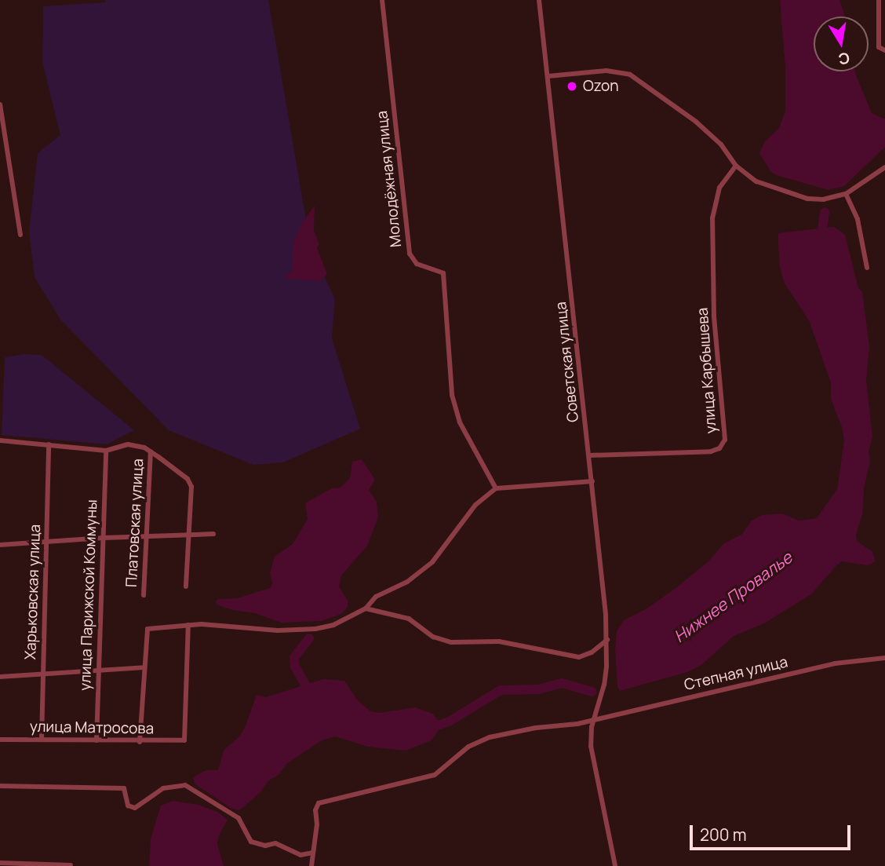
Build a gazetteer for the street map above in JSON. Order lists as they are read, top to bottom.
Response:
{
  "streets": {
    "street": [
      "Молодёжная улица",
      "Советская улица",
      "улица Карбышева",
      "Платовская улица",
      "Харьковская улица",
      "улица Парижской Коммуны",
      "Степная улица",
      "улица Матросова"
    ]
  },
  "crossings": [
    ["Советская улица", "улица Карбышева"],
    ["Советская улица", "Степная улица"],
    ["Харьковская улица", "улица Матросова"],
    ["улица Парижской Коммуны", "улица Матросова"]
  ],
  "water": ["Нижнее Провалье"],
  "places": ["Ozon"],
  "scale_bar": "200 m",
  "north": "bottom"
}
